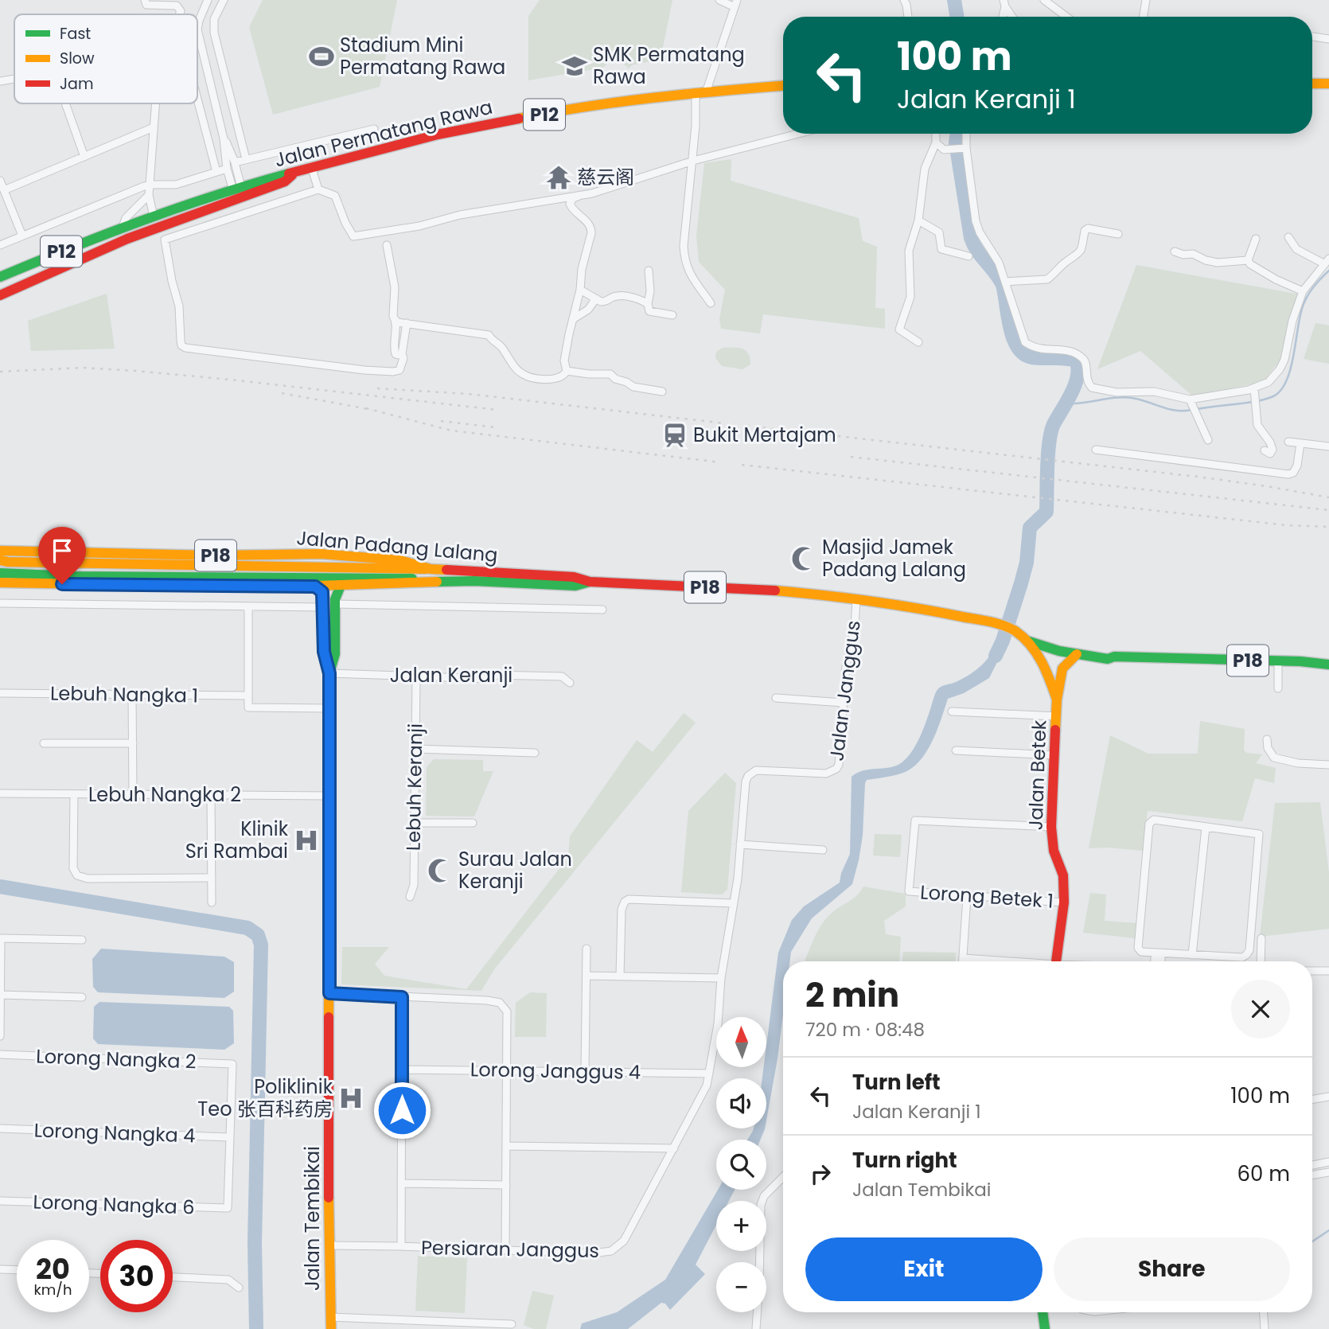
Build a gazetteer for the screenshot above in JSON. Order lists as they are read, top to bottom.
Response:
{
  "streets": {
    "main road": [
      "P12",
      "Jalan Permatang Rawa",
      "Jalan Padang Lalang",
      "P18",
      "Jalan Betek",
      "Jalan Tembikai"
    ],
    "street": [
      "Jalan Keranji",
      "Jalan Janggus",
      "Lebuh Nangka 1",
      "Lebuh Keranji",
      "Lebuh Nangka 2",
      "Lorong Betek 1",
      "Lorong Nangka 2",
      "Lorong Janggus 4",
      "Lorong Nangka 4",
      "Lorong Nangka 6",
      "Persiaran Janggus"
    ]
  },
  "crossings": [
    ["Jalan Padang Lalang", "P18"],
    ["Jalan Padang Lalang", "Jalan Janggus"],
    ["Jalan Padang Lalang", "Jalan Betek"],
    ["Jalan Padang Lalang", "Jalan Tembikai"],
    ["P18", "Jalan Betek"],
    ["Jalan Keranji", "Lebuh Keranji"],
    ["Jalan Keranji", "Jalan Tembikai"],
    ["Jalan Janggus", "Persiaran Janggus"],
    ["Jalan Betek", "Lorong Betek 1"],
    ["Lebuh Nangka 2", "Jalan Tembikai"],
    ["Lorong Nangka 2", "Lorong Nangka 4"],
    ["Lorong Nangka 2", "Lorong Nangka 6"],
    ["Lorong Janggus 4", "Persiaran Janggus"],
    ["Lorong Nangka 4", "Lorong Nangka 6"],
    ["Jalan Tembikai", "Persiaran Janggus"]
  ],
  "places": {
    "sports": ["Stadium Mini Permatang Rawa"],
    "school or university": ["SMK Permatang Rawa"],
    "temple": ["慈云阁"],
    "station": ["Bukit Mertajam"],
    "mosque": ["Masjid Jamek Padang Lalang", "Surau Jalan Keranji"],
    "hospital": ["Klinik Sri Rambai", "Poliklinik Teo 张百科药房"]
  },
  "legend": ["Fast", "Slow", "Jam"],
  "north": "top",
  "page": {
    "turn": ["100 m", "Jalan Keranji 1"],
    "heading": ["2 min", "720 m · 08:48"],
    "map_buttons": ["+", "−"],
    "list": [
      {
        "name": "Turn left",
        "note": "Jalan Keranji 1",
        "value": "100 m"
      },
      {
        "name": "Turn right",
        "note": "Jalan Tembikai",
        "value": "60 m"
      }
    ],
    "buttons": ["Exit", "Share"],
    "speed": "20 km/h",
    "limit": "30"
  }
}
